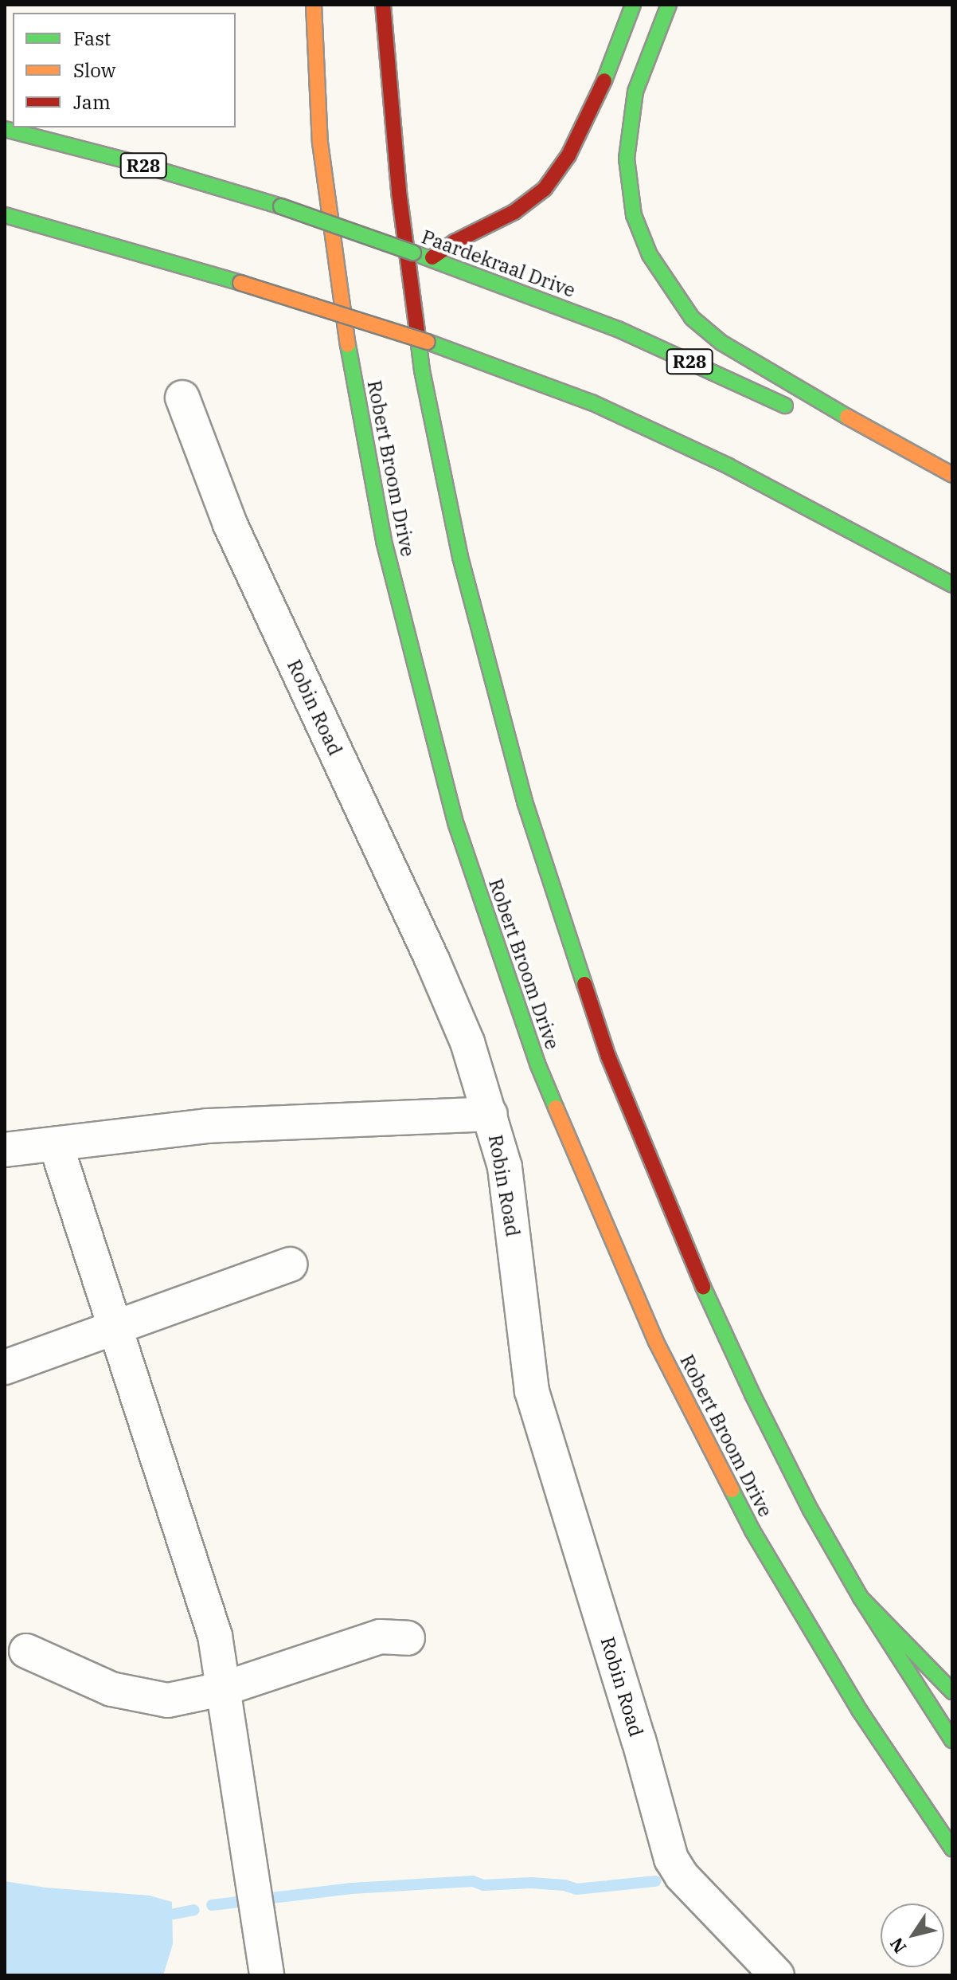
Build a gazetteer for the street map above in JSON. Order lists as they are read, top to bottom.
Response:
{
  "streets": {
    "street": [
      "R28",
      "Paardekraal Drive",
      "Robert Broom Drive",
      "Robin Road"
    ]
  },
  "legend": ["Fast", "Slow", "Jam"],
  "north": "bottom left"
}
